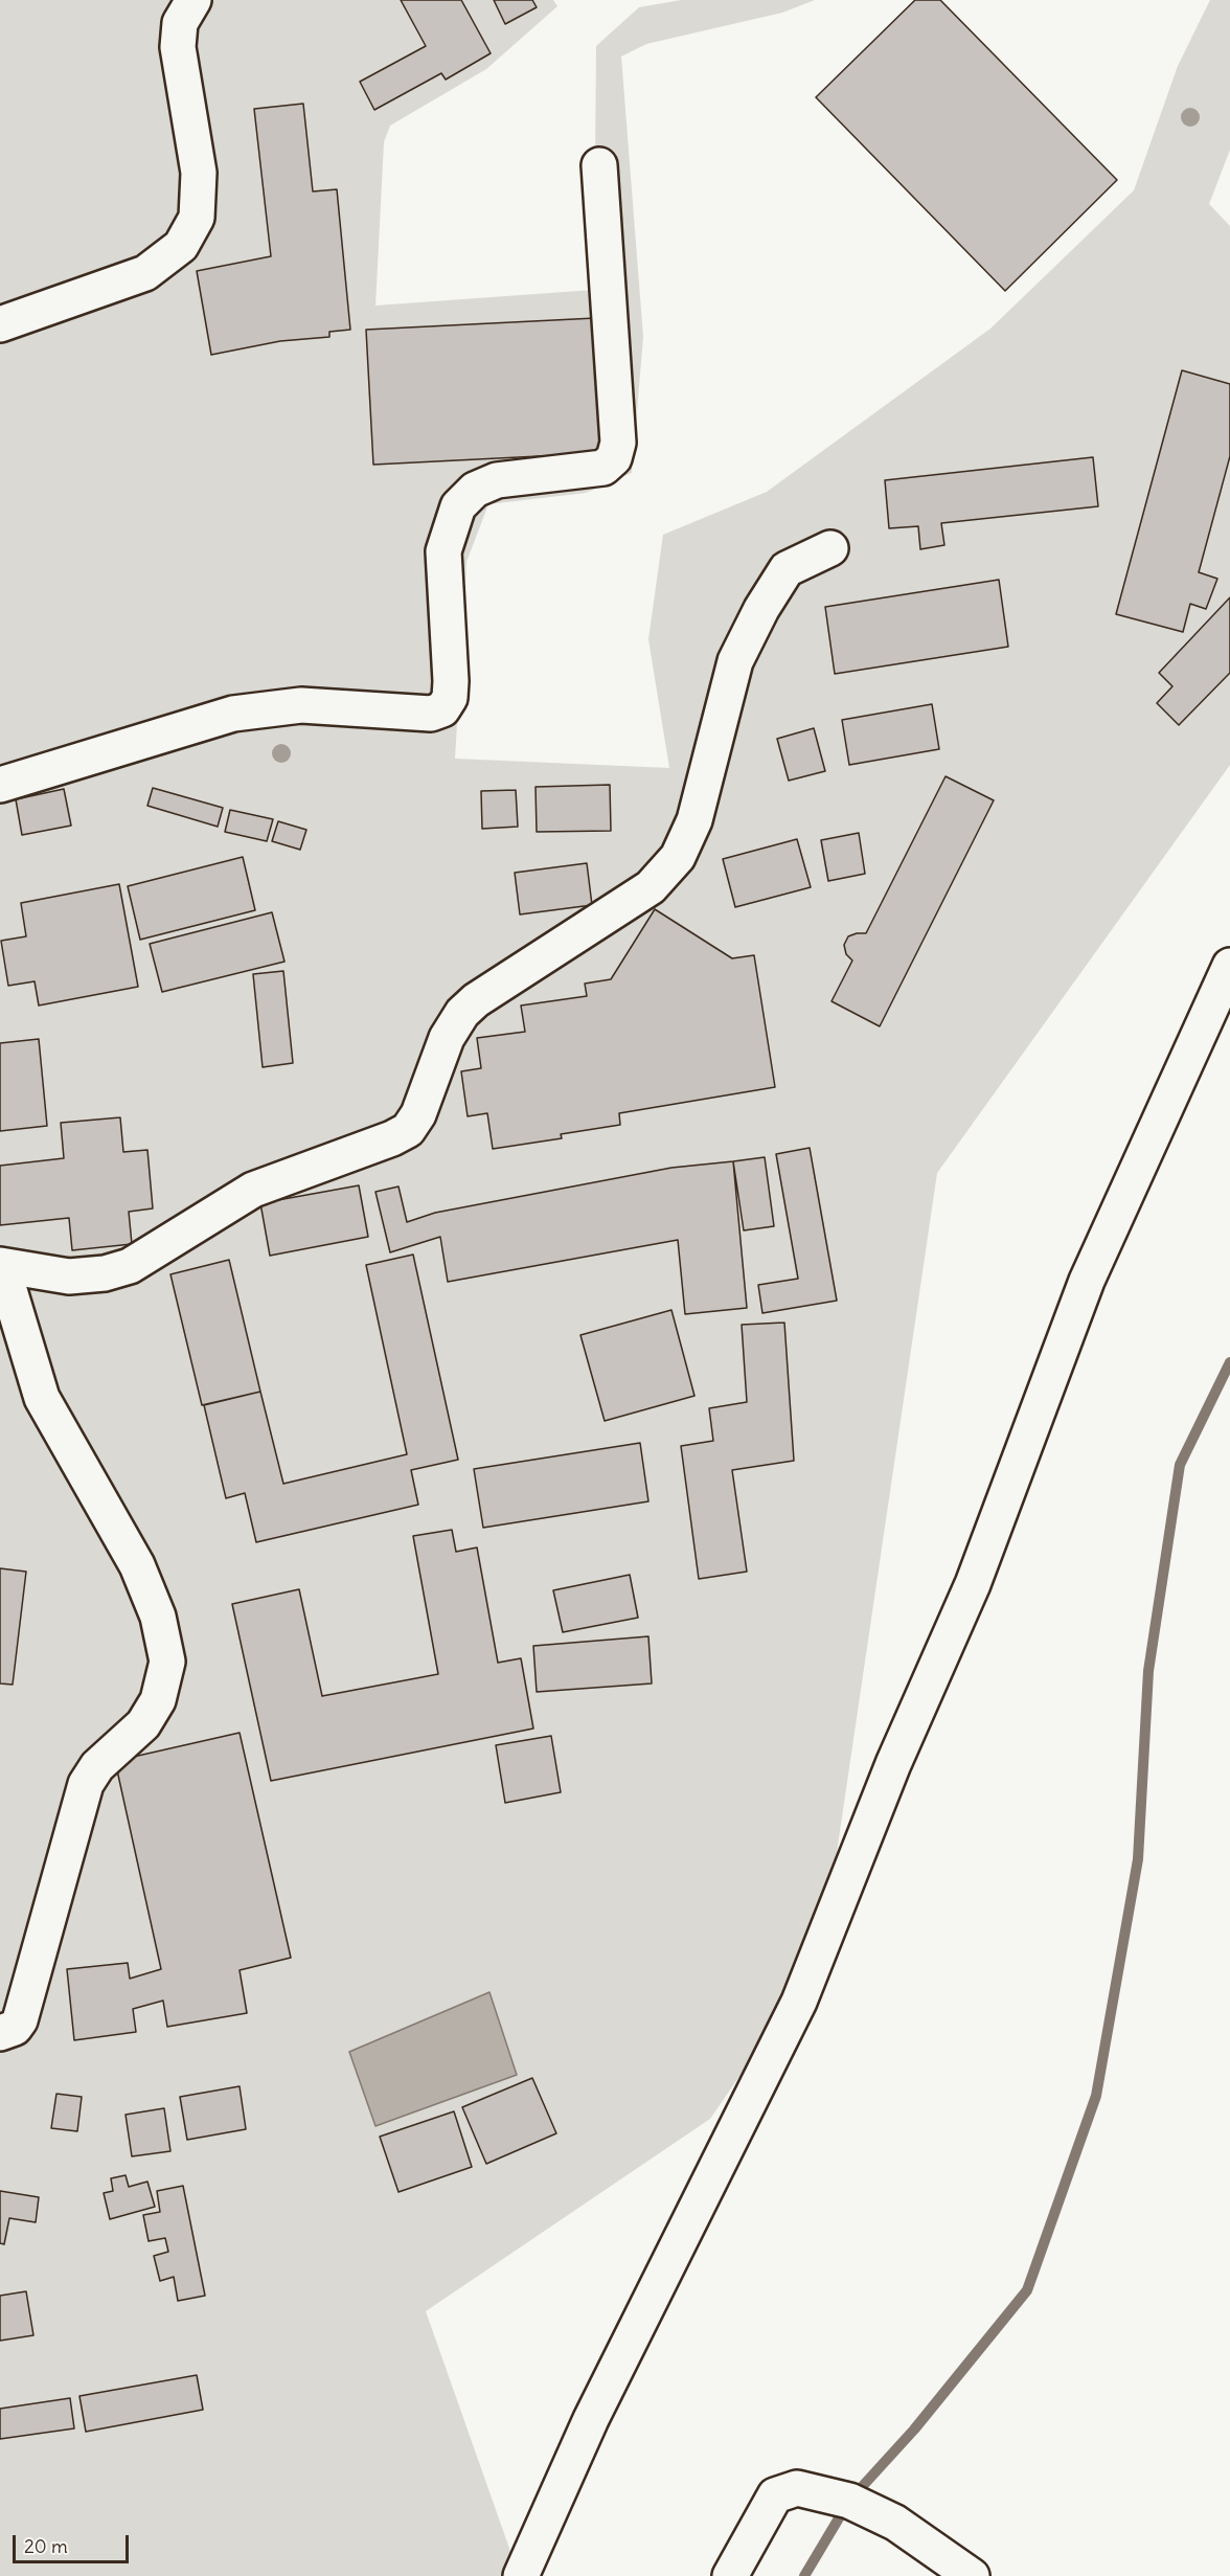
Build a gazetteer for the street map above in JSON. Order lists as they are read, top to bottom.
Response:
{
  "scale_bar": "20 m"
}
